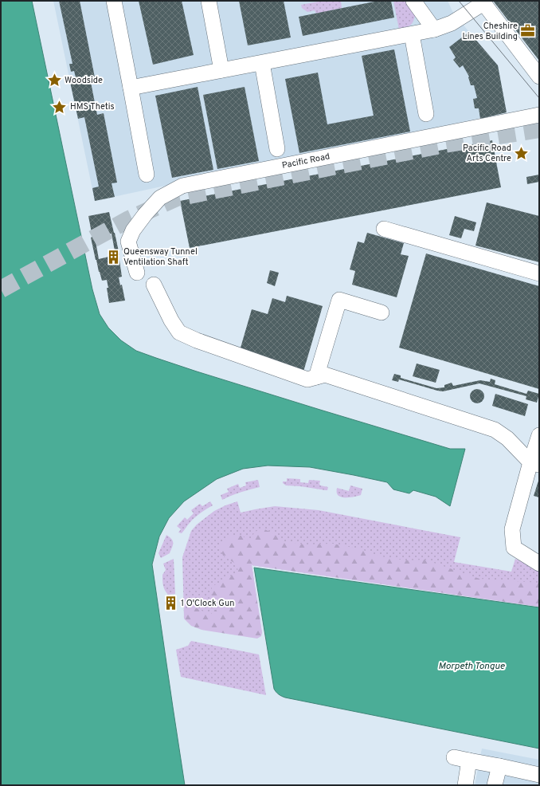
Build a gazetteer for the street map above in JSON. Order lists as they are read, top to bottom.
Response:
{
  "streets": {
    "street": ["Pacific Road"]
  },
  "water": ["Morpeth Tongue"],
  "places": {
    "office": ["Cheshire Lines Building"],
    "place": ["Woodside", "HMS Thetis", "Pacific Road Arts Centre"],
    "building": ["Queensway Tunnel Ventilation Shaft", "1 O'Clock Gun"]
  }
}
